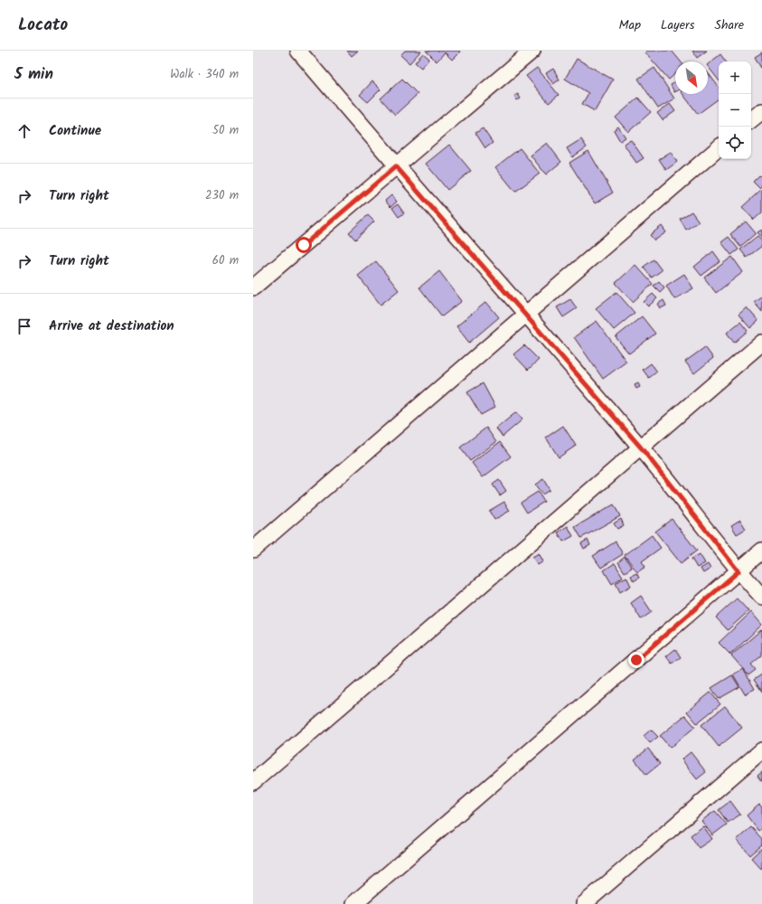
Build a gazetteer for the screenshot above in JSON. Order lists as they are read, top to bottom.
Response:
{
  "north": "bottom right",
  "page": {
    "header": "Locato",
    "nav": ["Map", "Layers", "Share"],
    "heading": ["5 min", "Walk · 340 m"],
    "map_buttons": ["+", "−"],
    "list": [
      ["Continue", "50 m"],
      ["Turn right", "230 m"],
      ["Turn right", "60 m"],
      "Arrive at destination"
    ]
  }
}
